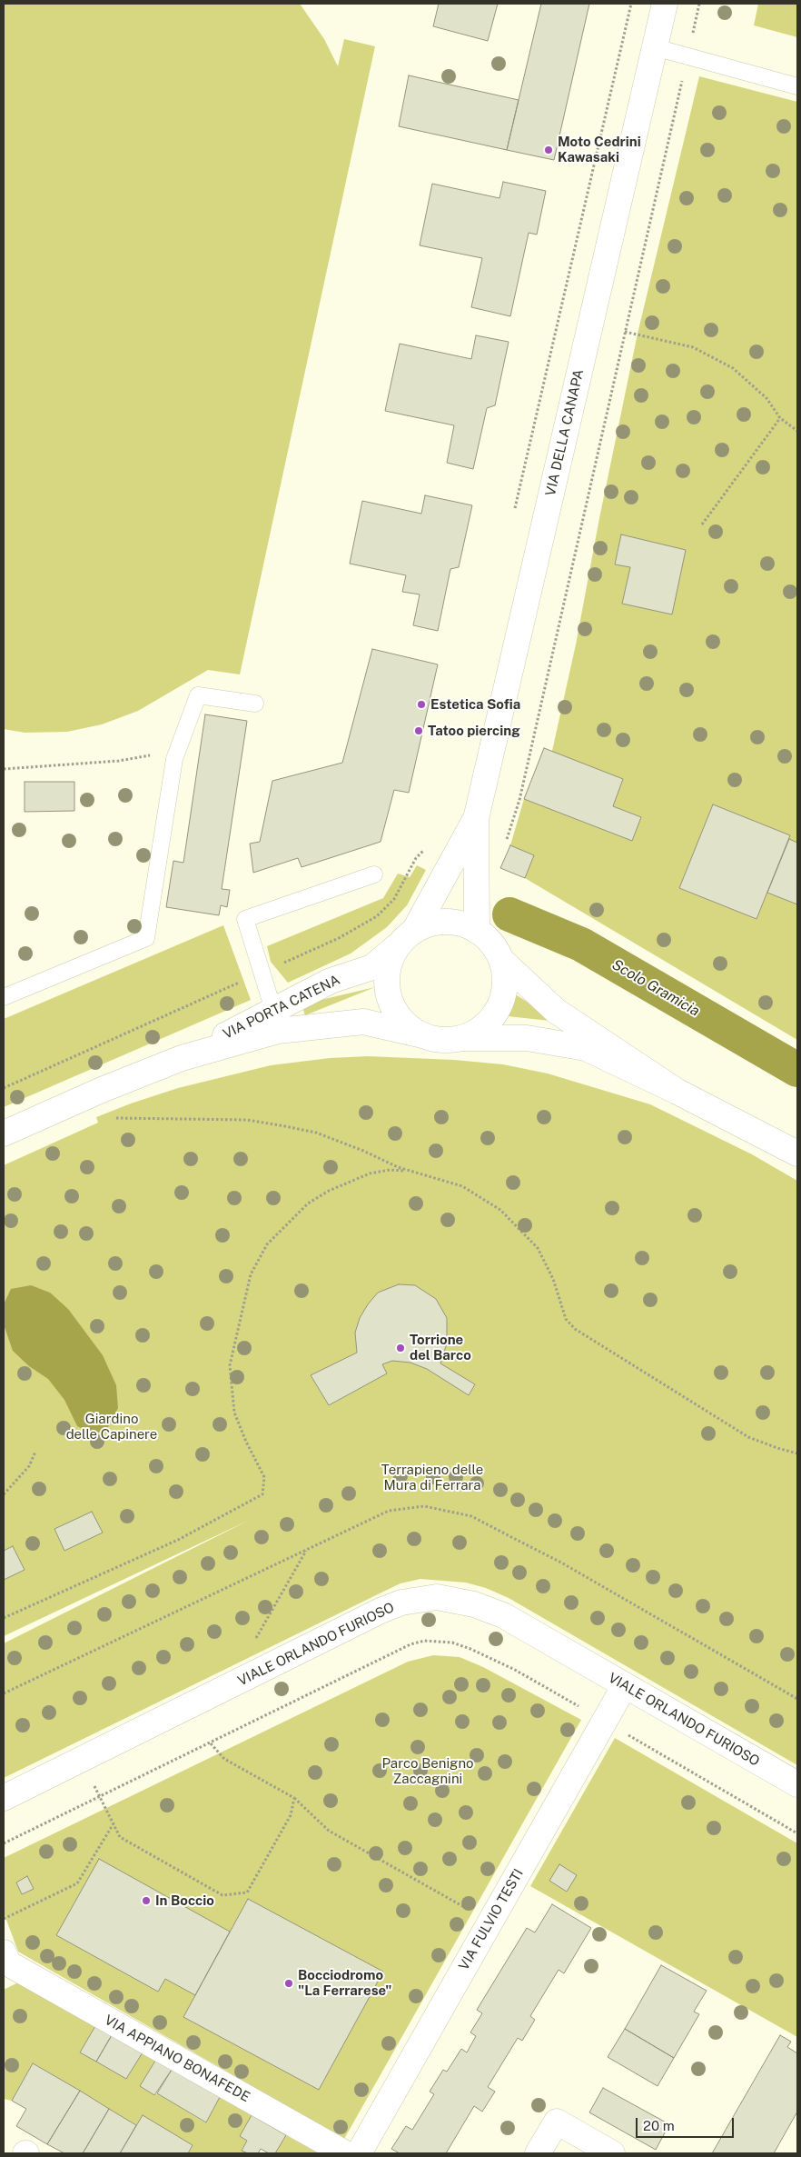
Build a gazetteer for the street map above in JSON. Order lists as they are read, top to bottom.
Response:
{
  "streets": {
    "street": [
      "VIA DELLA CANAPA",
      "VIA PORTA CATENA",
      "VIALE ORLANDO FURIOSO",
      "VIA FULVIO TESTI",
      "VIA APPIANO BONAFEDE"
    ]
  },
  "crossings": [
    ["VIA DELLA CANAPA", "VIA PORTA CATENA"],
    ["VIALE ORLANDO FURIOSO", "VIA FULVIO TESTI"]
  ],
  "water": ["Scolo Gramicia"],
  "parks": ["Giardino delle Capinere", "Terrapieno delle Mura di Ferrara", "Parco Benigno Zaccagnini"],
  "places": [
    "Moto Cedrini Kawasaki",
    "Estetica Sofia",
    "Tatoo piercing",
    "Torrione del Barco",
    "In Boccio",
    "Bocciodromo \"La Ferrarese\""
  ],
  "scale_bar": "20 m"
}
